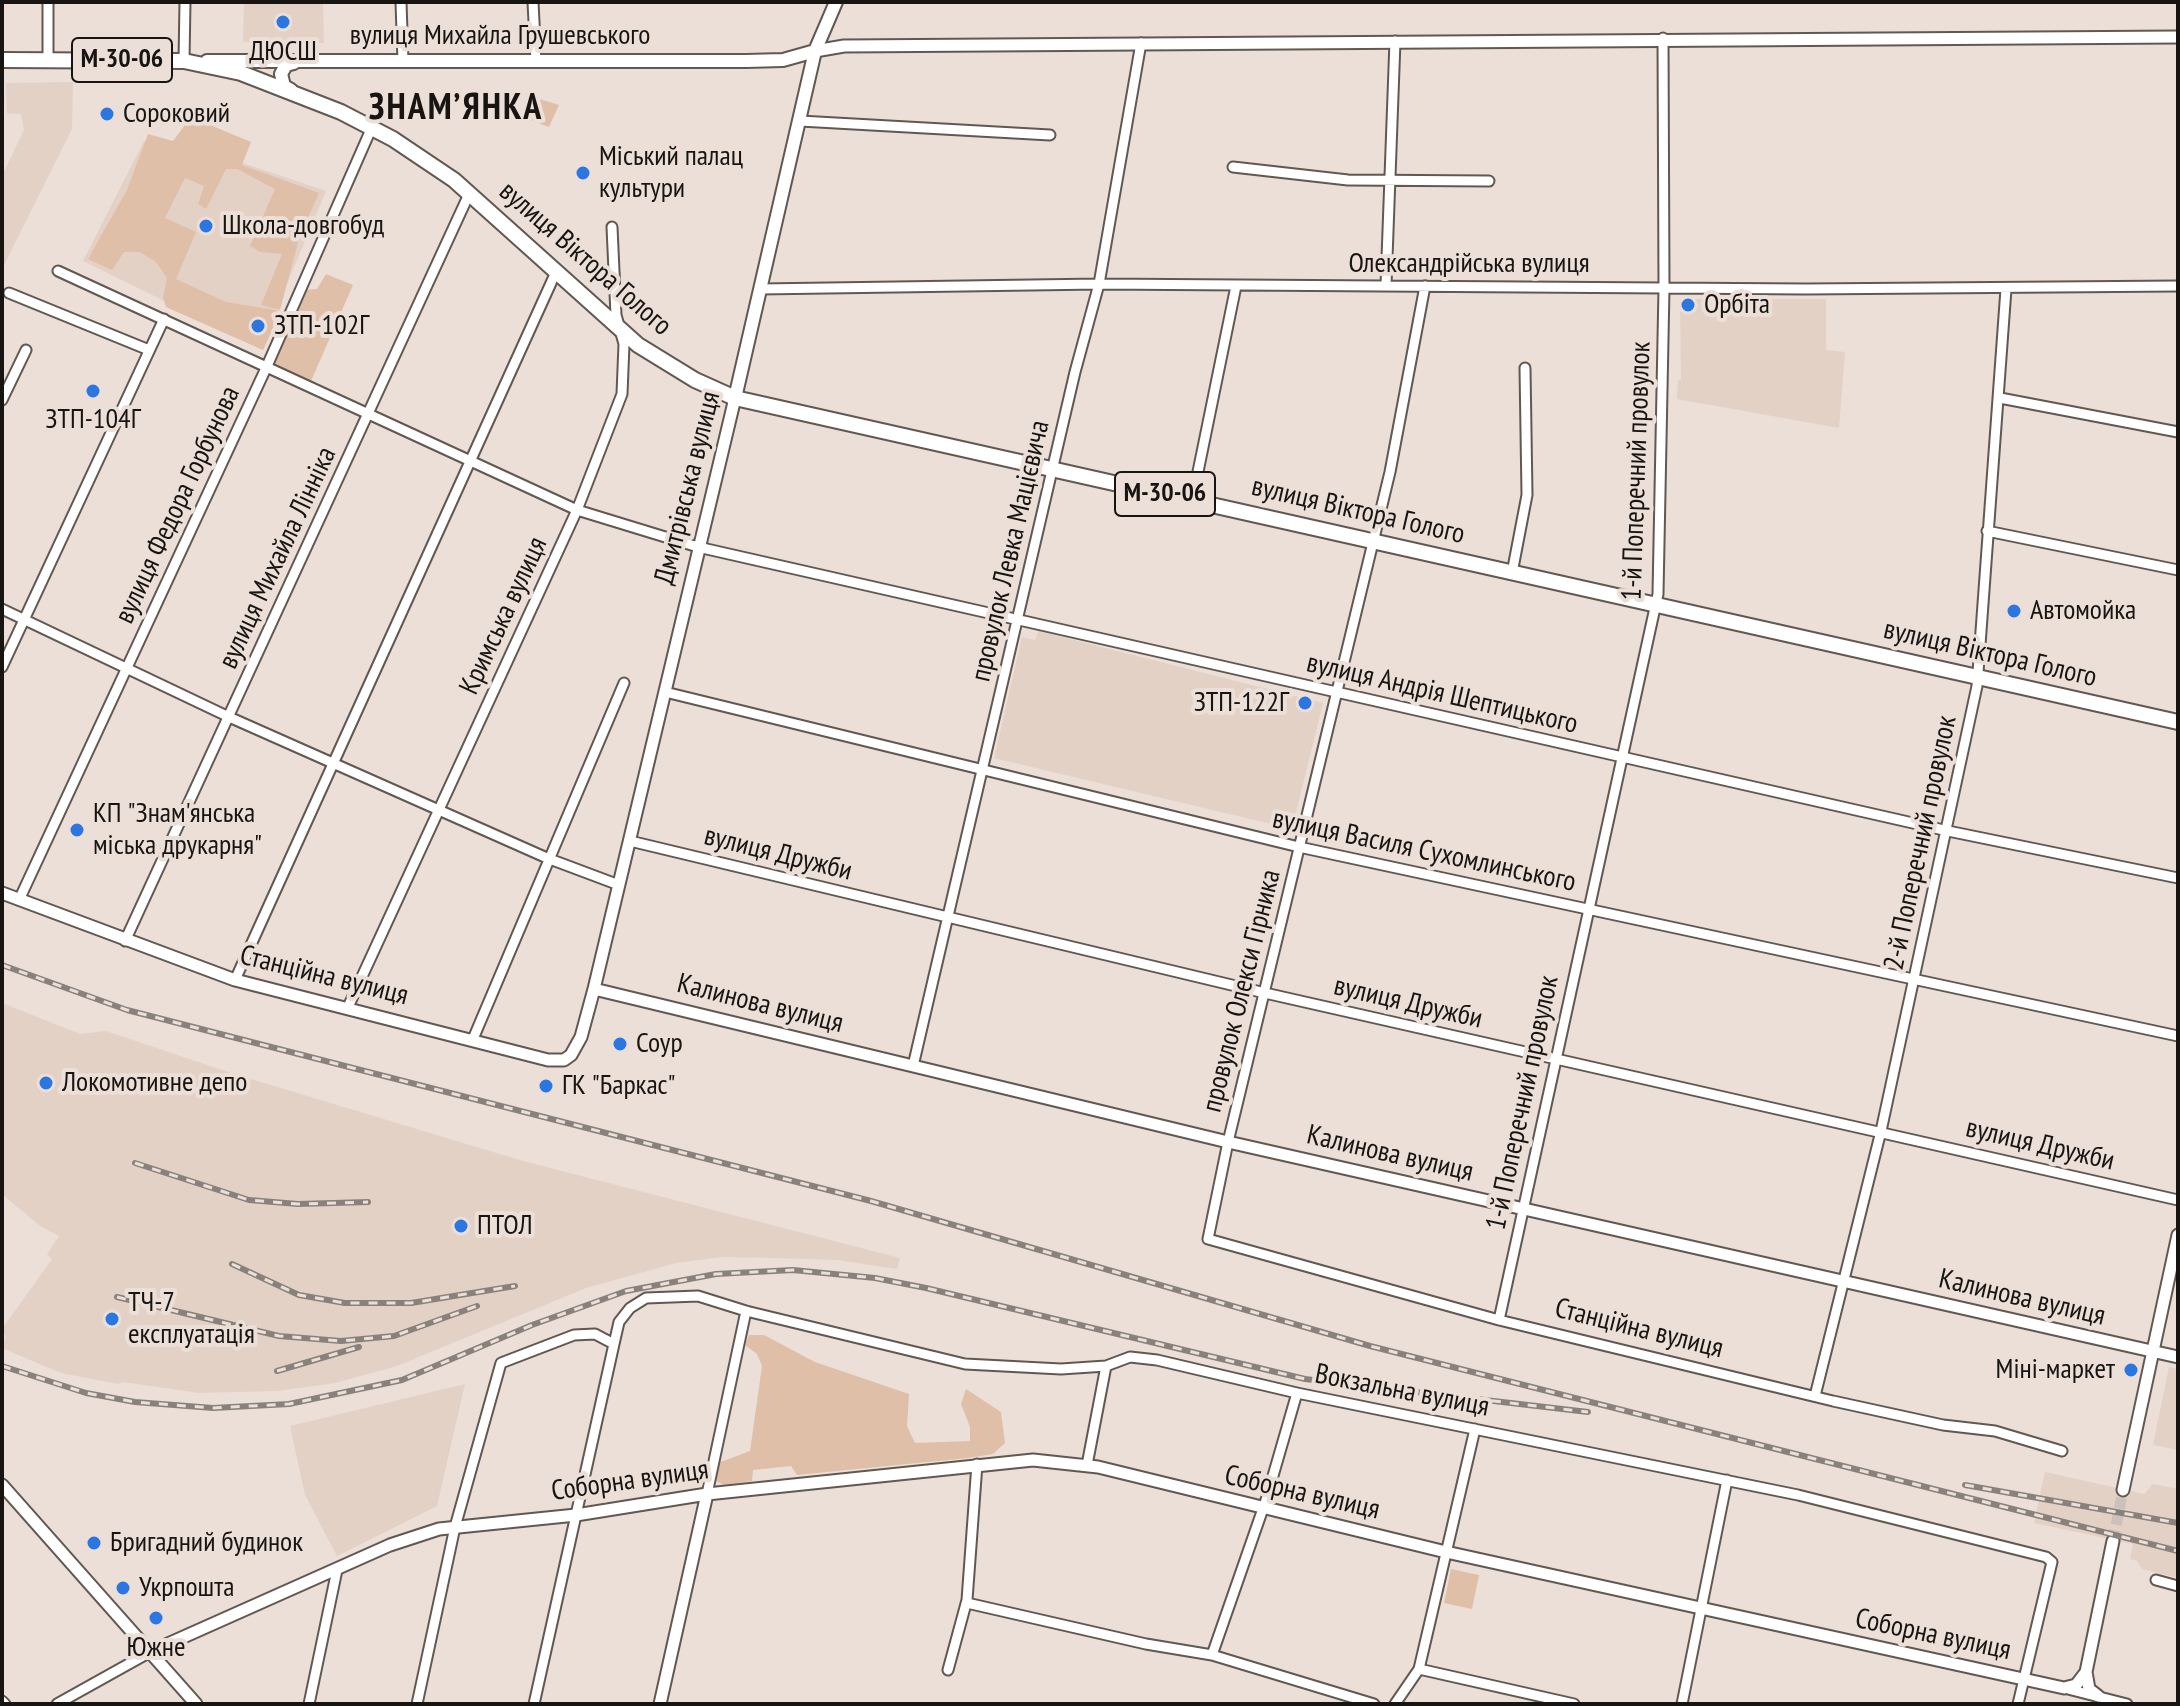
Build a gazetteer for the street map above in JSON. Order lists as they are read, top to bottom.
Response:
{
  "streets": {
    "main road": [
      "вулиця Михайла Грушевського",
      "М-30-06",
      "вулиця Віктора Голого",
      "Дмитрівська вулиця"
    ],
    "street": [
      "Олександрійська вулиця",
      "1-й Поперечний провулок",
      "вулиця Федора Горбунова",
      "провулок Левка Мацієвича",
      "вулиця Михайла Лінніка",
      "Кримська вулиця",
      "вулиця Андрія Шептицького",
      "2-й Поперечний провулок",
      "вулиця Василя Сухомлинського",
      "вулиця Дружби",
      "Станційна вулиця",
      "провулок Олекси Гірника",
      "Калинова вулиця",
      "Вокзальна вулиця",
      "Соборна вулиця"
    ]
  },
  "crossings": [
    ["вулиця Михайла Грушевського", "вулиця Віктора Голого"],
    ["вулиця Михайла Грушевського", "Дмитрівська вулиця"],
    ["вулиця Віктора Голого", "1-й Поперечний провулок"],
    ["вулиця Віктора Голого", "Дмитрівська вулиця"],
    ["вулиця Віктора Голого", "вулиця Федора Горбунова"],
    ["вулиця Віктора Голого", "провулок Левка Мацієвича"],
    ["вулиця Віктора Голого", "вулиця Михайла Лінніка"],
    ["вулиця Віктора Голого", "Кримська вулиця"],
    ["вулиця Віктора Голого", "2-й Поперечний провулок"],
    ["вулиця Віктора Голого", "провулок Олекси Гірника"],
    ["Олександрійська вулиця", "1-й Поперечний провулок"],
    ["Олександрійська вулиця", "Дмитрівська вулиця"],
    ["Олександрійська вулиця", "провулок Левка Мацієвича"],
    ["Олександрійська вулиця", "2-й Поперечний провулок"],
    ["Олександрійська вулиця", "провулок Олекси Гірника"],
    ["1-й Поперечний провулок", "вулиця Андрія Шептицького"],
    ["1-й Поперечний провулок", "вулиця Василя Сухомлинського"],
    ["1-й Поперечний провулок", "вулиця Дружби"],
    ["1-й Поперечний провулок", "Станційна вулиця"],
    ["1-й Поперечний провулок", "Калинова вулиця"],
    ["Дмитрівська вулиця", "вулиця Андрія Шептицького"],
    ["Дмитрівська вулиця", "вулиця Василя Сухомлинського"],
    ["Дмитрівська вулиця", "вулиця Дружби"],
    ["Дмитрівська вулиця", "Станційна вулиця"],
    ["Дмитрівська вулиця", "Калинова вулиця"],
    ["вулиця Федора Горбунова", "вулиця Андрія Шептицького"],
    ["вулиця Федора Горбунова", "Станційна вулиця"],
    ["провулок Левка Мацієвича", "вулиця Андрія Шептицького"],
    ["провулок Левка Мацієвича", "вулиця Василя Сухомлинського"],
    ["провулок Левка Мацієвича", "вулиця Дружби"],
    ["провулок Левка Мацієвича", "Калинова вулиця"],
    ["вулиця Михайла Лінніка", "вулиця Андрія Шептицького"],
    ["вулиця Михайла Лінніка", "Станційна вулиця"],
    ["Кримська вулиця", "вулиця Андрія Шептицького"],
    ["Кримська вулиця", "Станційна вулиця"],
    ["вулиця Андрія Шептицького", "2-й Поперечний провулок"],
    ["вулиця Андрія Шептицького", "провулок Олекси Гірника"],
    ["2-й Поперечний провулок", "вулиця Василя Сухомлинського"],
    ["2-й Поперечний провулок", "вулиця Дружби"],
    ["2-й Поперечний провулок", "Станційна вулиця"],
    ["2-й Поперечний провулок", "Калинова вулиця"],
    ["вулиця Василя Сухомлинського", "провулок Олекси Гірника"],
    ["вулиця Дружби", "провулок Олекси Гірника"],
    ["Станційна вулиця", "провулок Олекси Гірника"],
    ["Станційна вулиця", "Калинова вулиця"],
    ["провулок Олекси Гірника", "Калинова вулиця"],
    ["Вокзальна вулиця", "Соборна вулиця"]
  ],
  "districts": ["ЗНАМ’ЯНКА"],
  "places": [
    "ДЮСШ",
    "Сороковий",
    "Міський палац культури",
    "Школа-довгобуд",
    "Орбіта",
    "ЗТП-102Г",
    "ЗТП-104Г",
    "Автомойка",
    "ЗТП-122Г",
    "КП \"Знам'янська міська друкарня\"",
    "Соур",
    "Локомотивне депо",
    "ГК \"Баркас\"",
    "ПТОЛ",
    "ТЧ-7 експлуатація",
    "Міні-маркет",
    "Бригадний будинок",
    "Укрпошта",
    "Южне"
  ]
}
